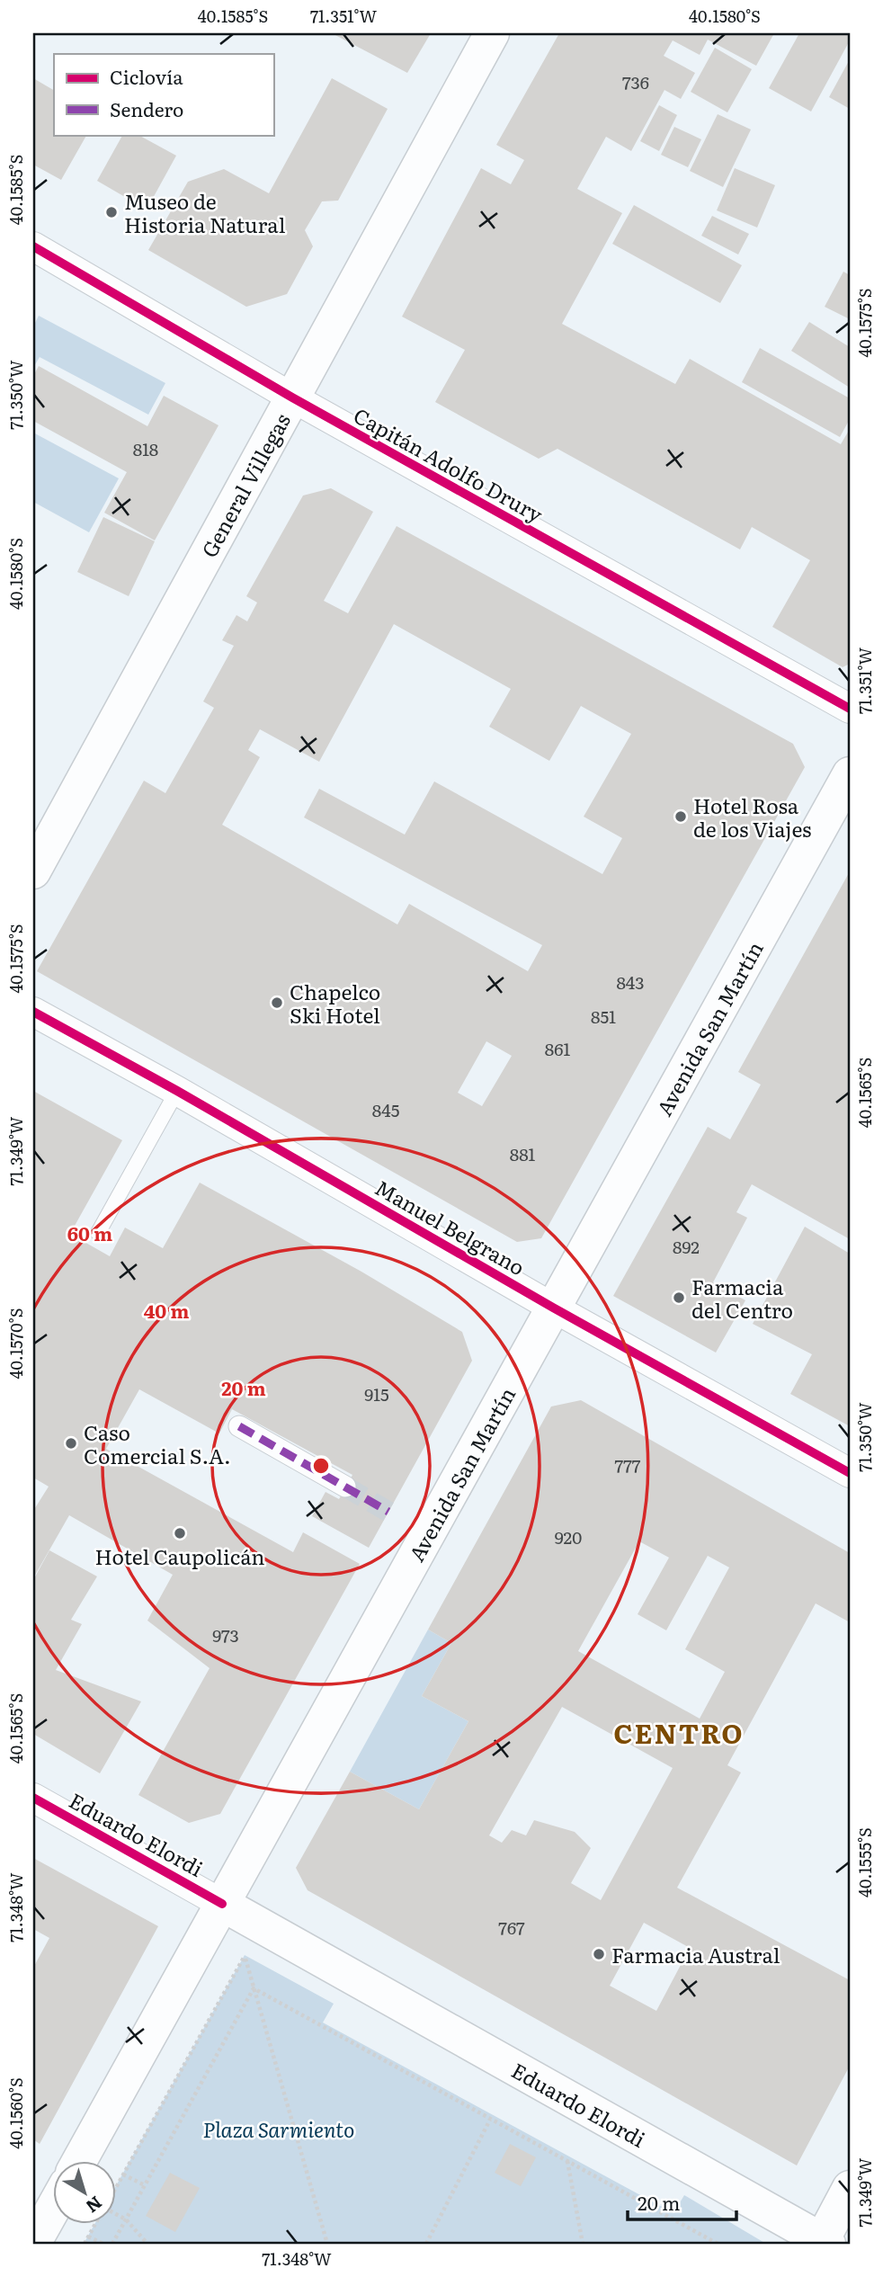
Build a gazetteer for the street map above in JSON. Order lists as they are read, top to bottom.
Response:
{
  "streets": {
    "main road": ["General Villegas", "Avenida San Martín", "Eduardo Elordi"],
    "street": ["Capitán Adolfo Drury", "Manuel Belgrano"]
  },
  "crossings": [
    ["Capitán Adolfo Drury", "General Villegas"],
    ["Avenida San Martín", "Manuel Belgrano"],
    ["Avenida San Martín", "Eduardo Elordi"]
  ],
  "districts": ["CENTRO"],
  "parks": ["Plaza Sarmiento"],
  "places": [
    "Museo de Historia Natural",
    "Hotel Rosa de los Viajes",
    "Chapelco Ski Hotel",
    "Farmacia del Centro",
    "Caso Comercial S.A.",
    "Hotel Caupolicán",
    "Farmacia Austral"
  ],
  "house_numbers": [
    "736",
    "818",
    "843",
    "851",
    "861",
    "845",
    "881",
    "892",
    "915",
    "777",
    "920",
    "973",
    "767"
  ],
  "legend": ["Ciclovía", "Sendero"],
  "scale_bar": "20 m",
  "north": "bottom right",
  "coordinates": [
    "40.1585°S",
    "71.351°W",
    "40.1580°S",
    "40.1575°S",
    "71.350°W",
    "40.1565°S",
    "71.349°W",
    "40.1570°S",
    "40.1555°S",
    "71.348°W",
    "40.1560°S"
  ],
  "rings": ["60 m", "40 m", "20 m"]
}
